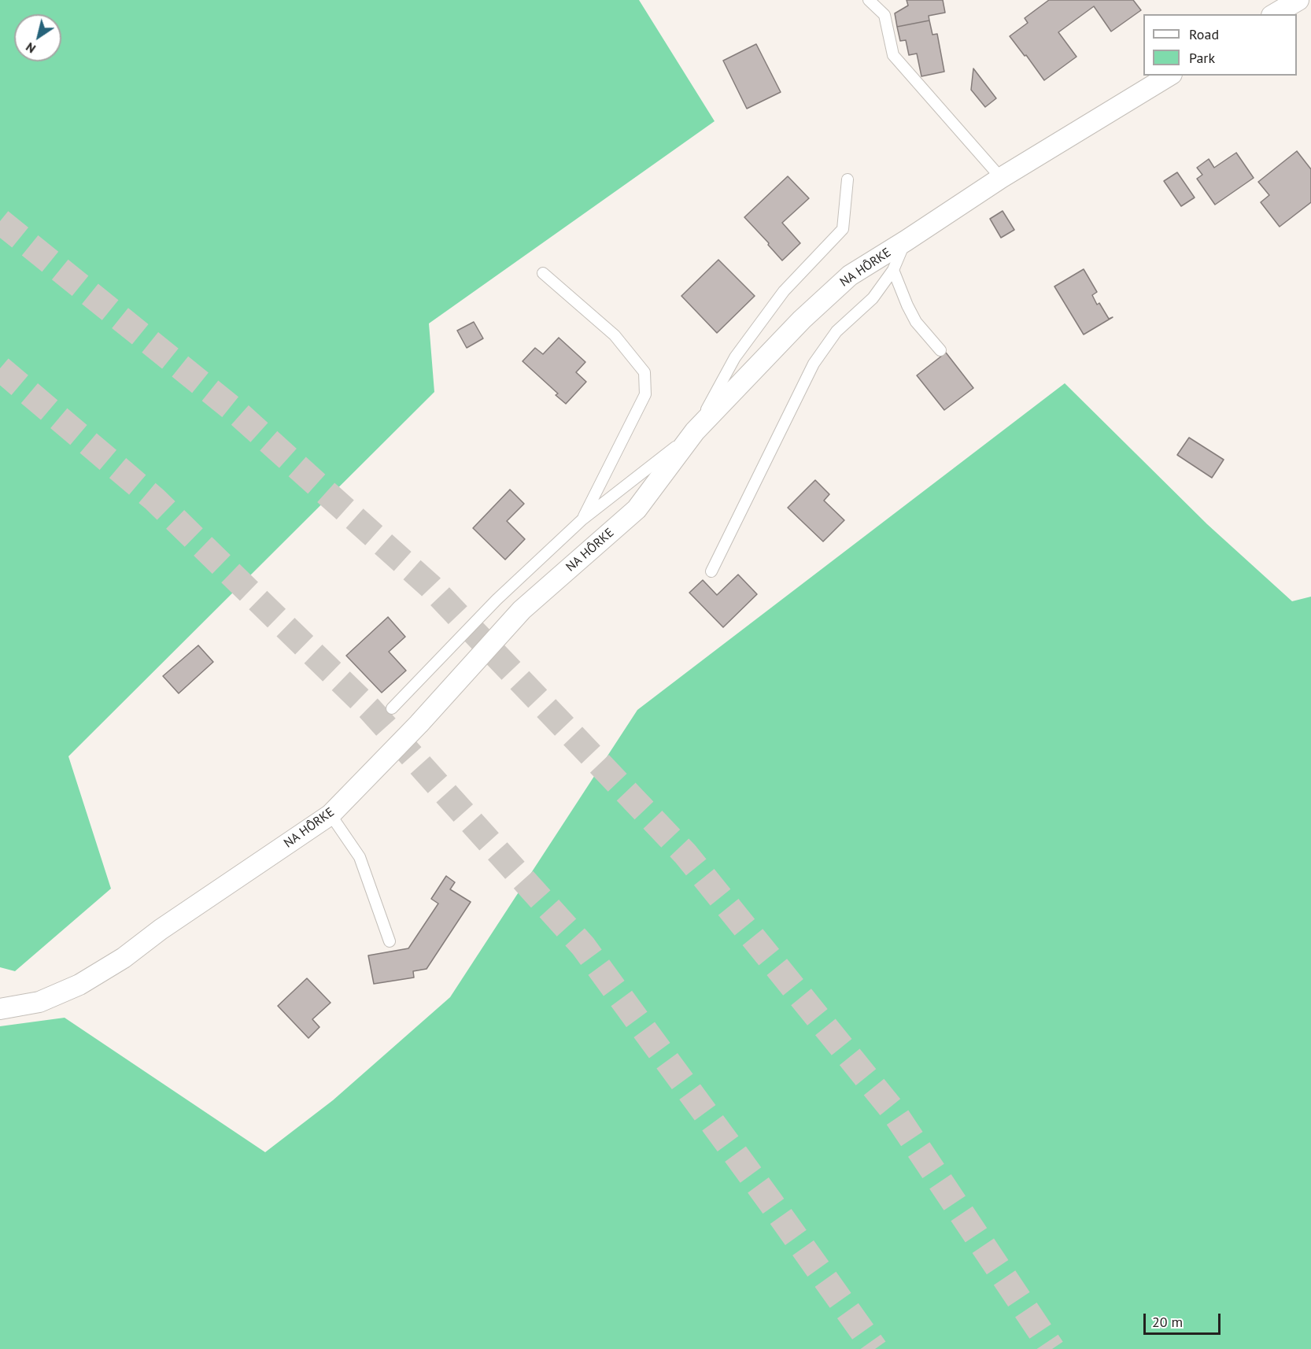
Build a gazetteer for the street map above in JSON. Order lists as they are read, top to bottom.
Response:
{
  "streets": {
    "street": ["NA HÔRKE"]
  },
  "legend": ["Road", "Park"],
  "scale_bar": "20 m",
  "north": "bottom left"
}
